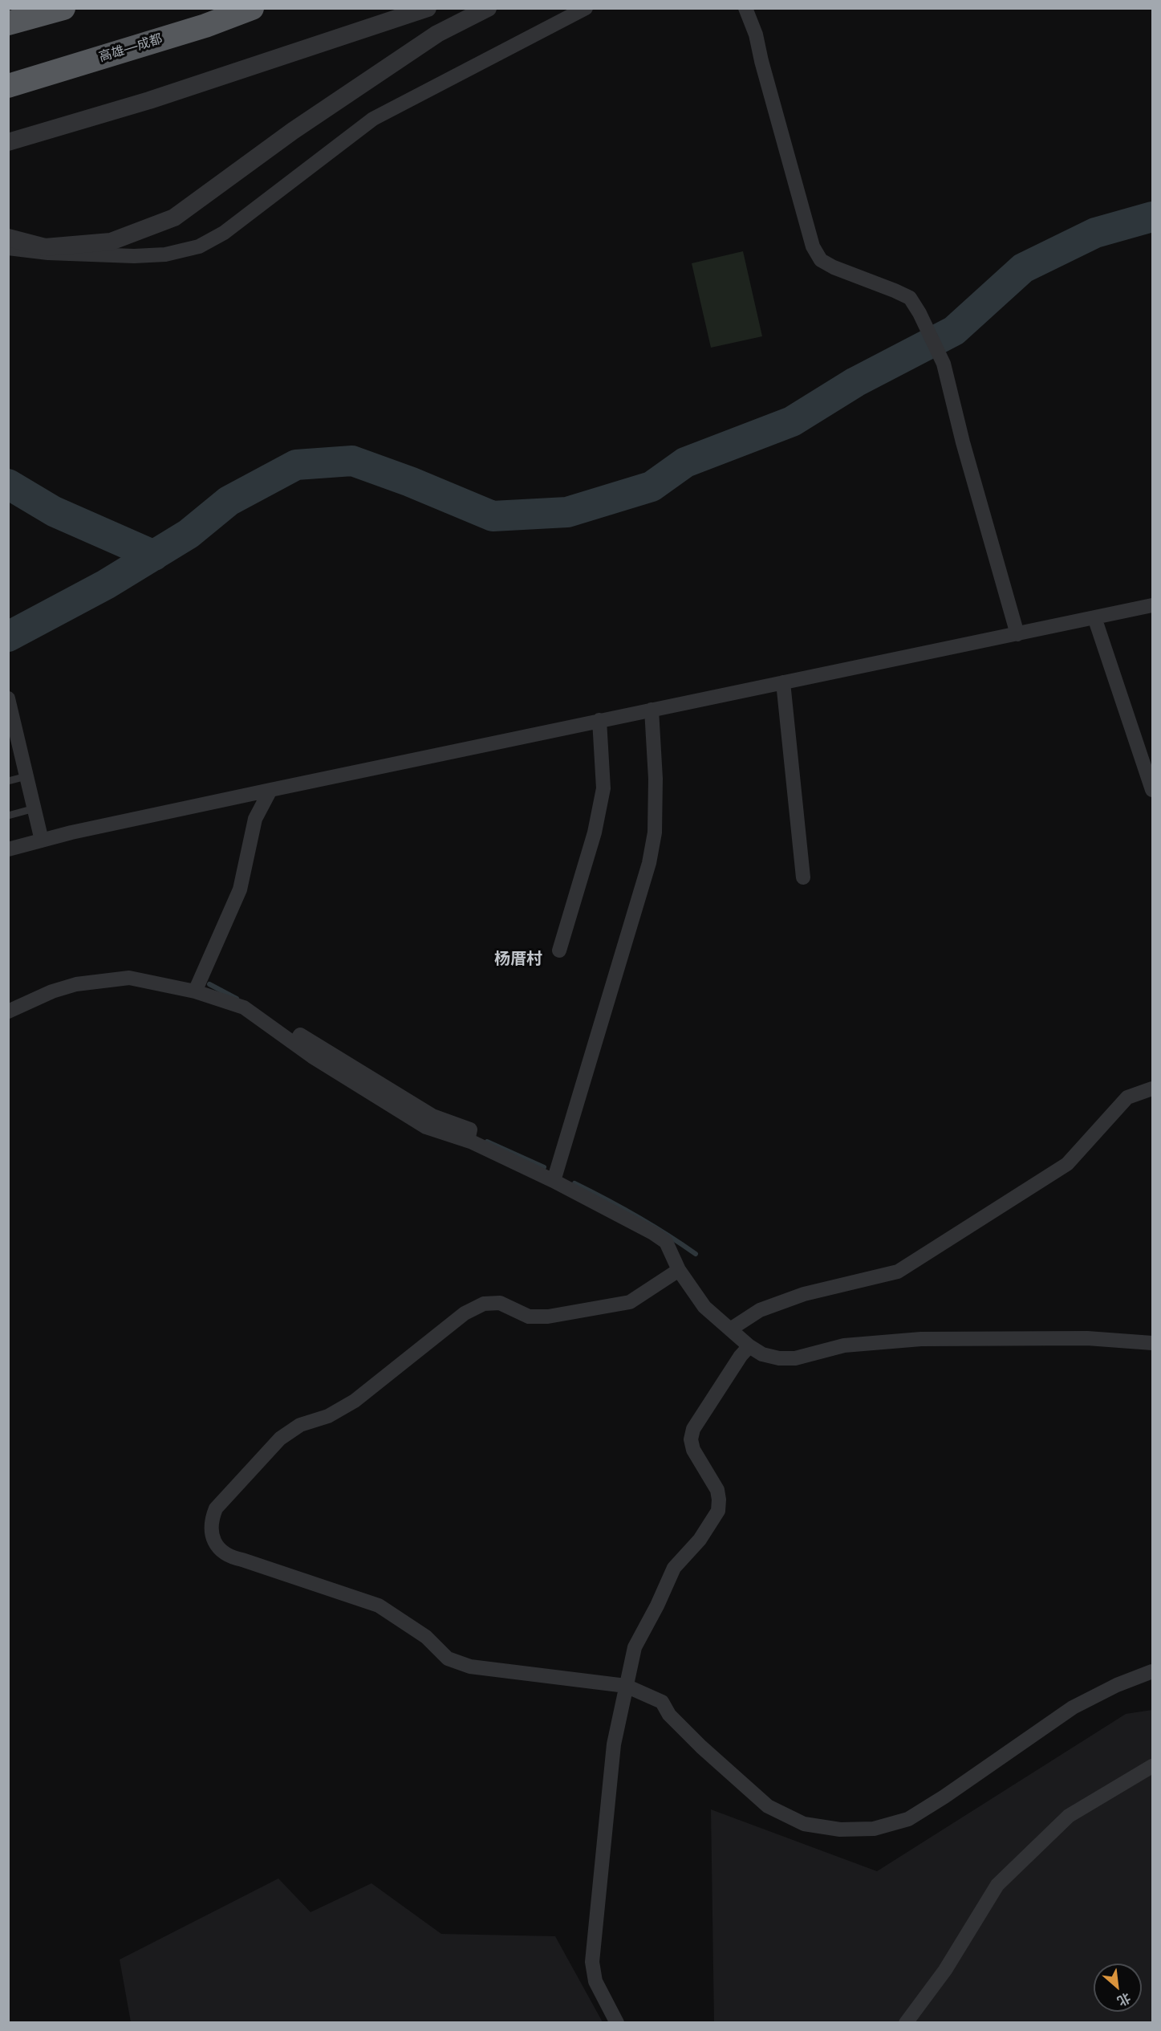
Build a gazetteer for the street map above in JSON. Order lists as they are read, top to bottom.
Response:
{
  "streets": {
    "highway": ["高雄—成都"]
  },
  "districts": ["杨厝村"],
  "north": "bottom right"
}
